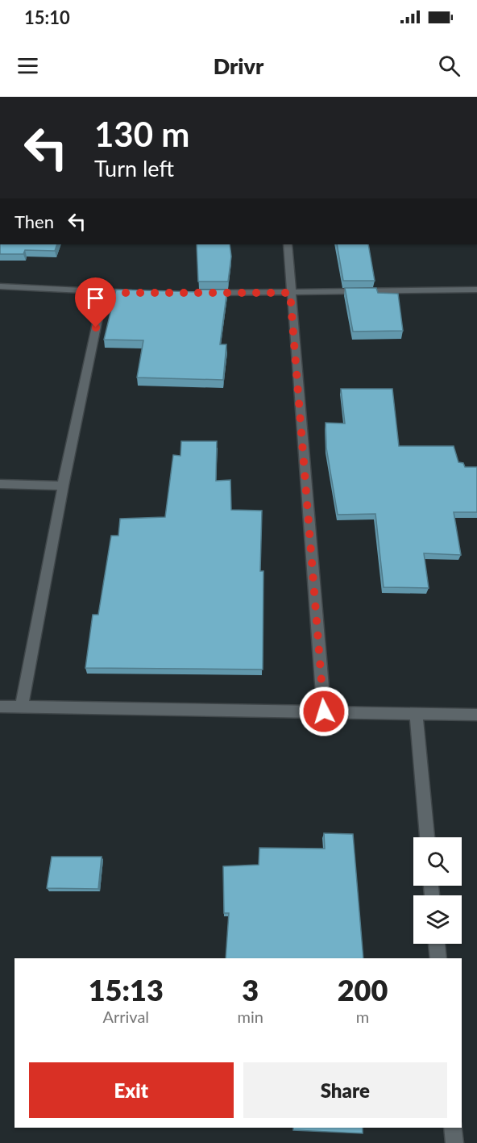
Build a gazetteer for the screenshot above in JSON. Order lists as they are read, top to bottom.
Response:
{
  "page": {
    "status": "15:10",
    "header": "Drivr",
    "turn": ["130 m", "Turn left"],
    "then": "Then",
    "eta": [
      "15:13",
      "Arrival",
      "3",
      "min",
      "200",
      "m"
    ],
    "buttons": ["Exit", "Share"]
  }
}
